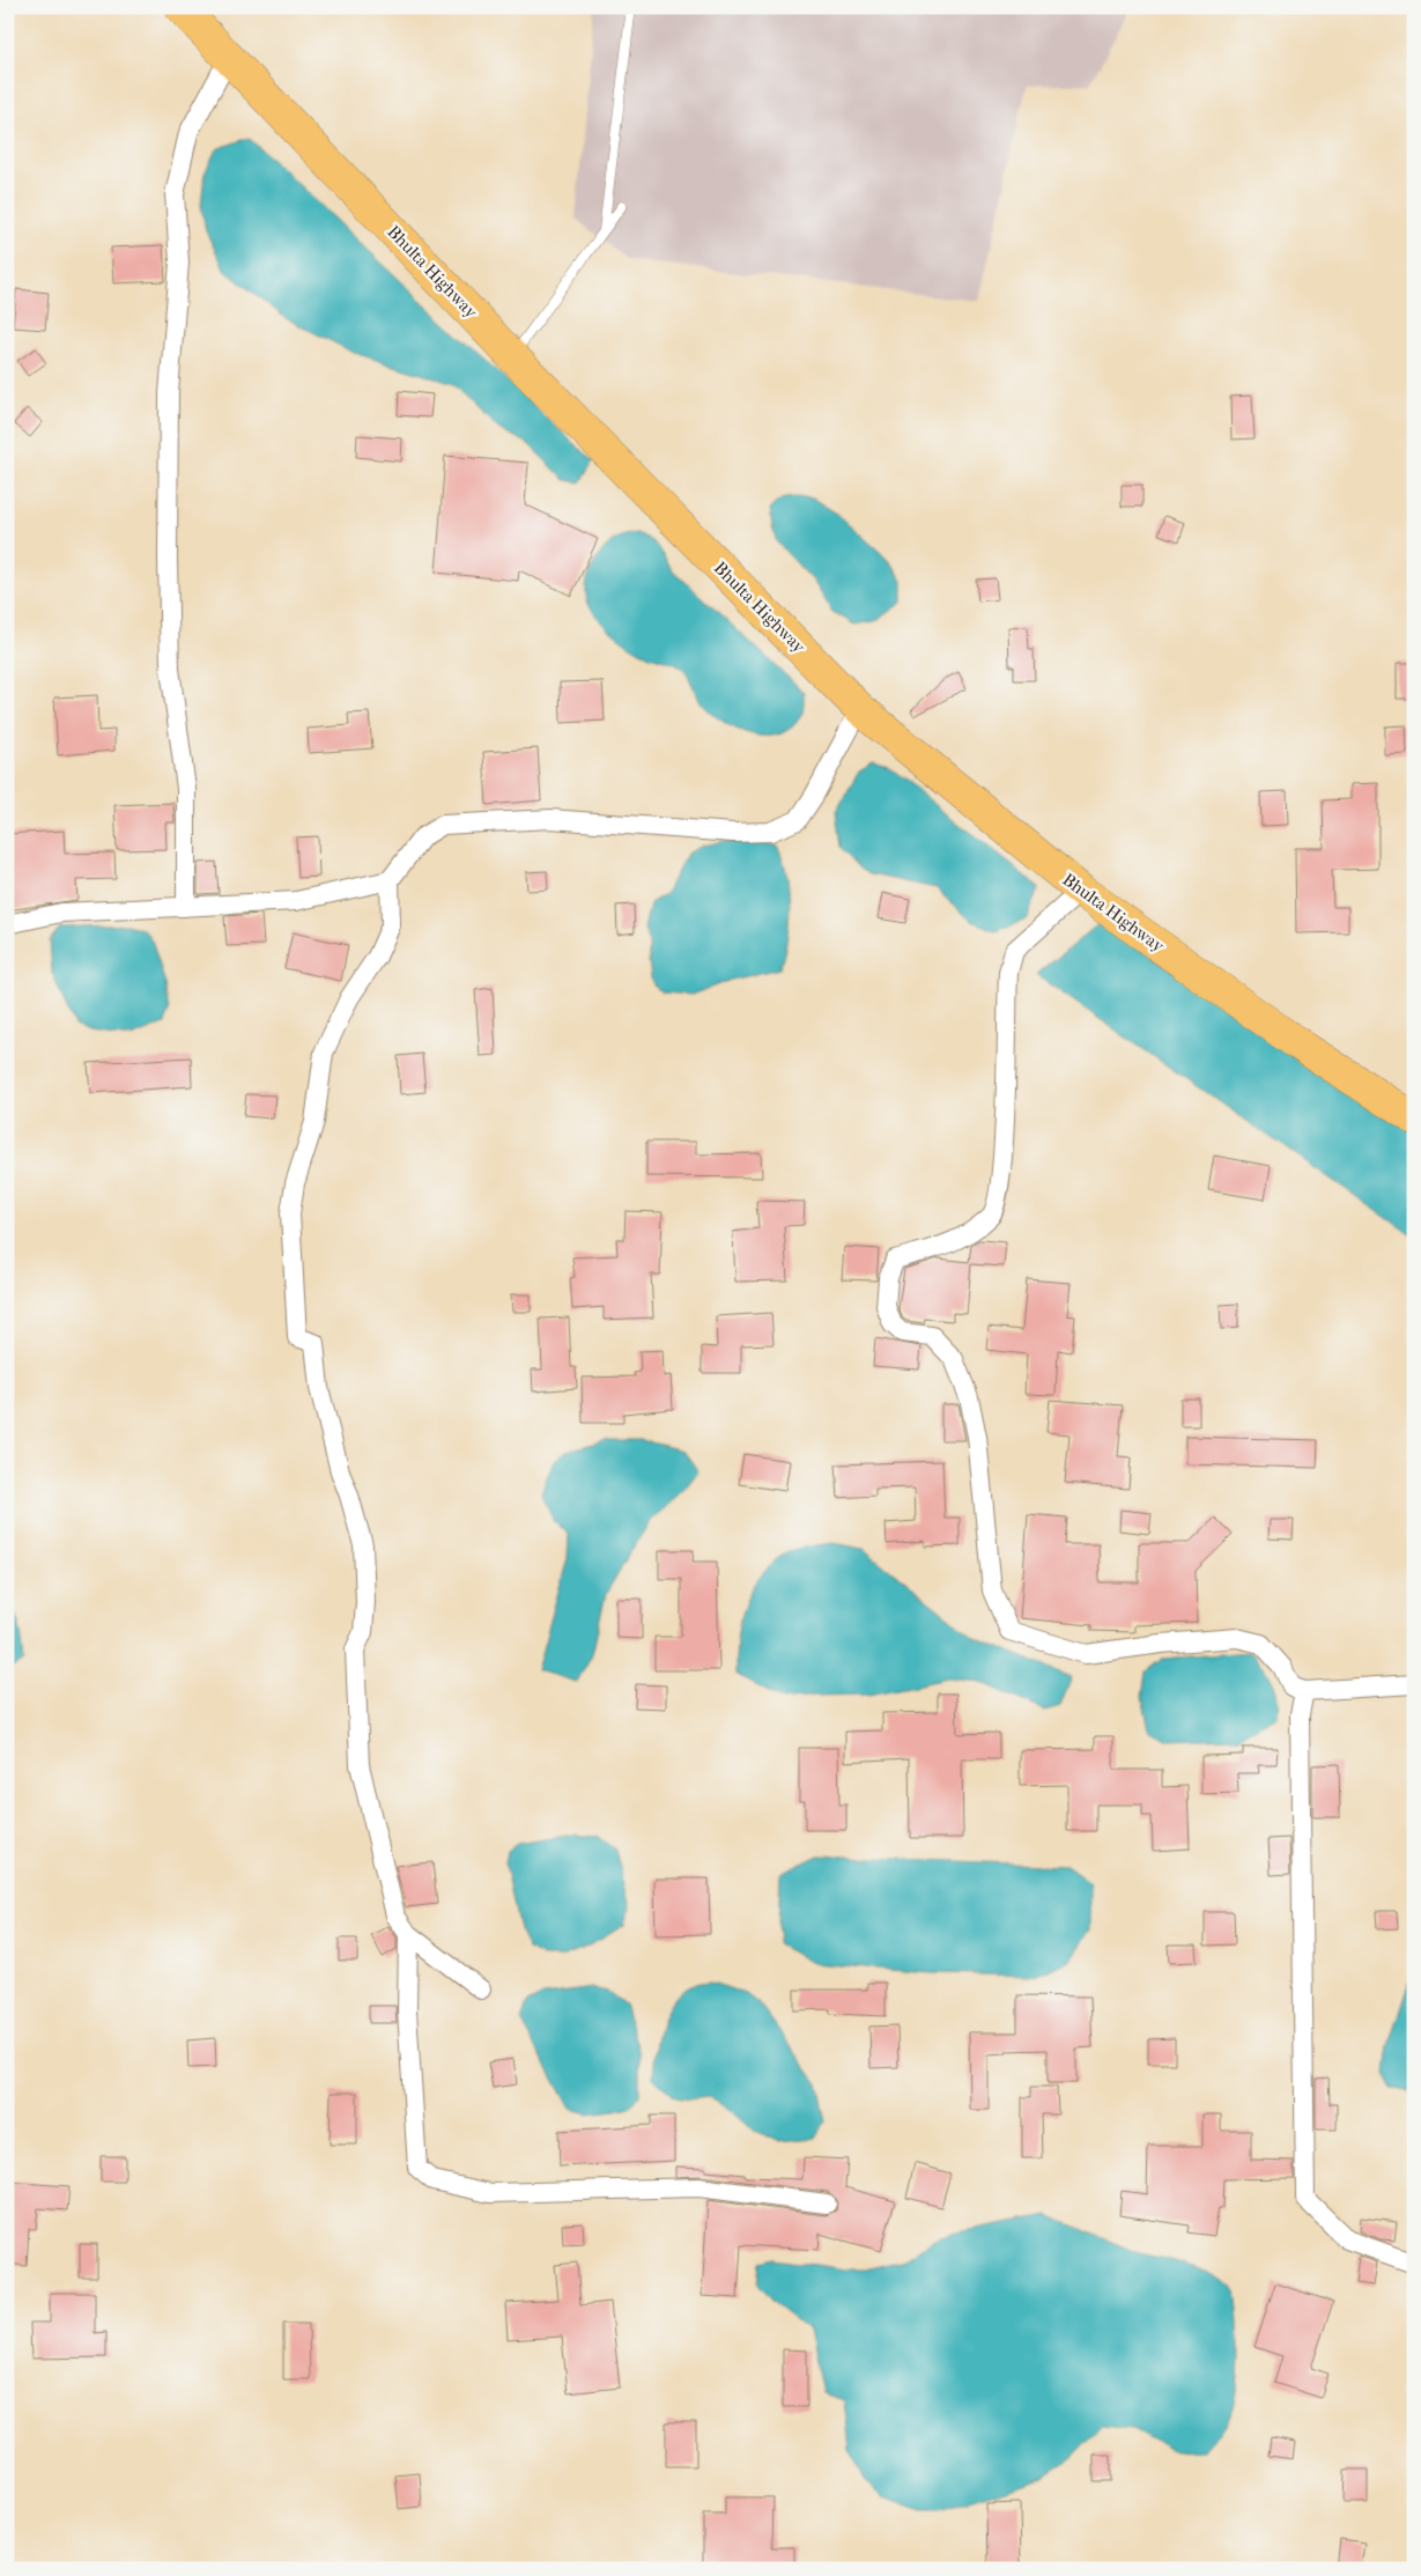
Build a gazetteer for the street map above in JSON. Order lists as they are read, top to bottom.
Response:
{
  "streets": {
    "highway": ["Bhulta Highway"]
  }
}
